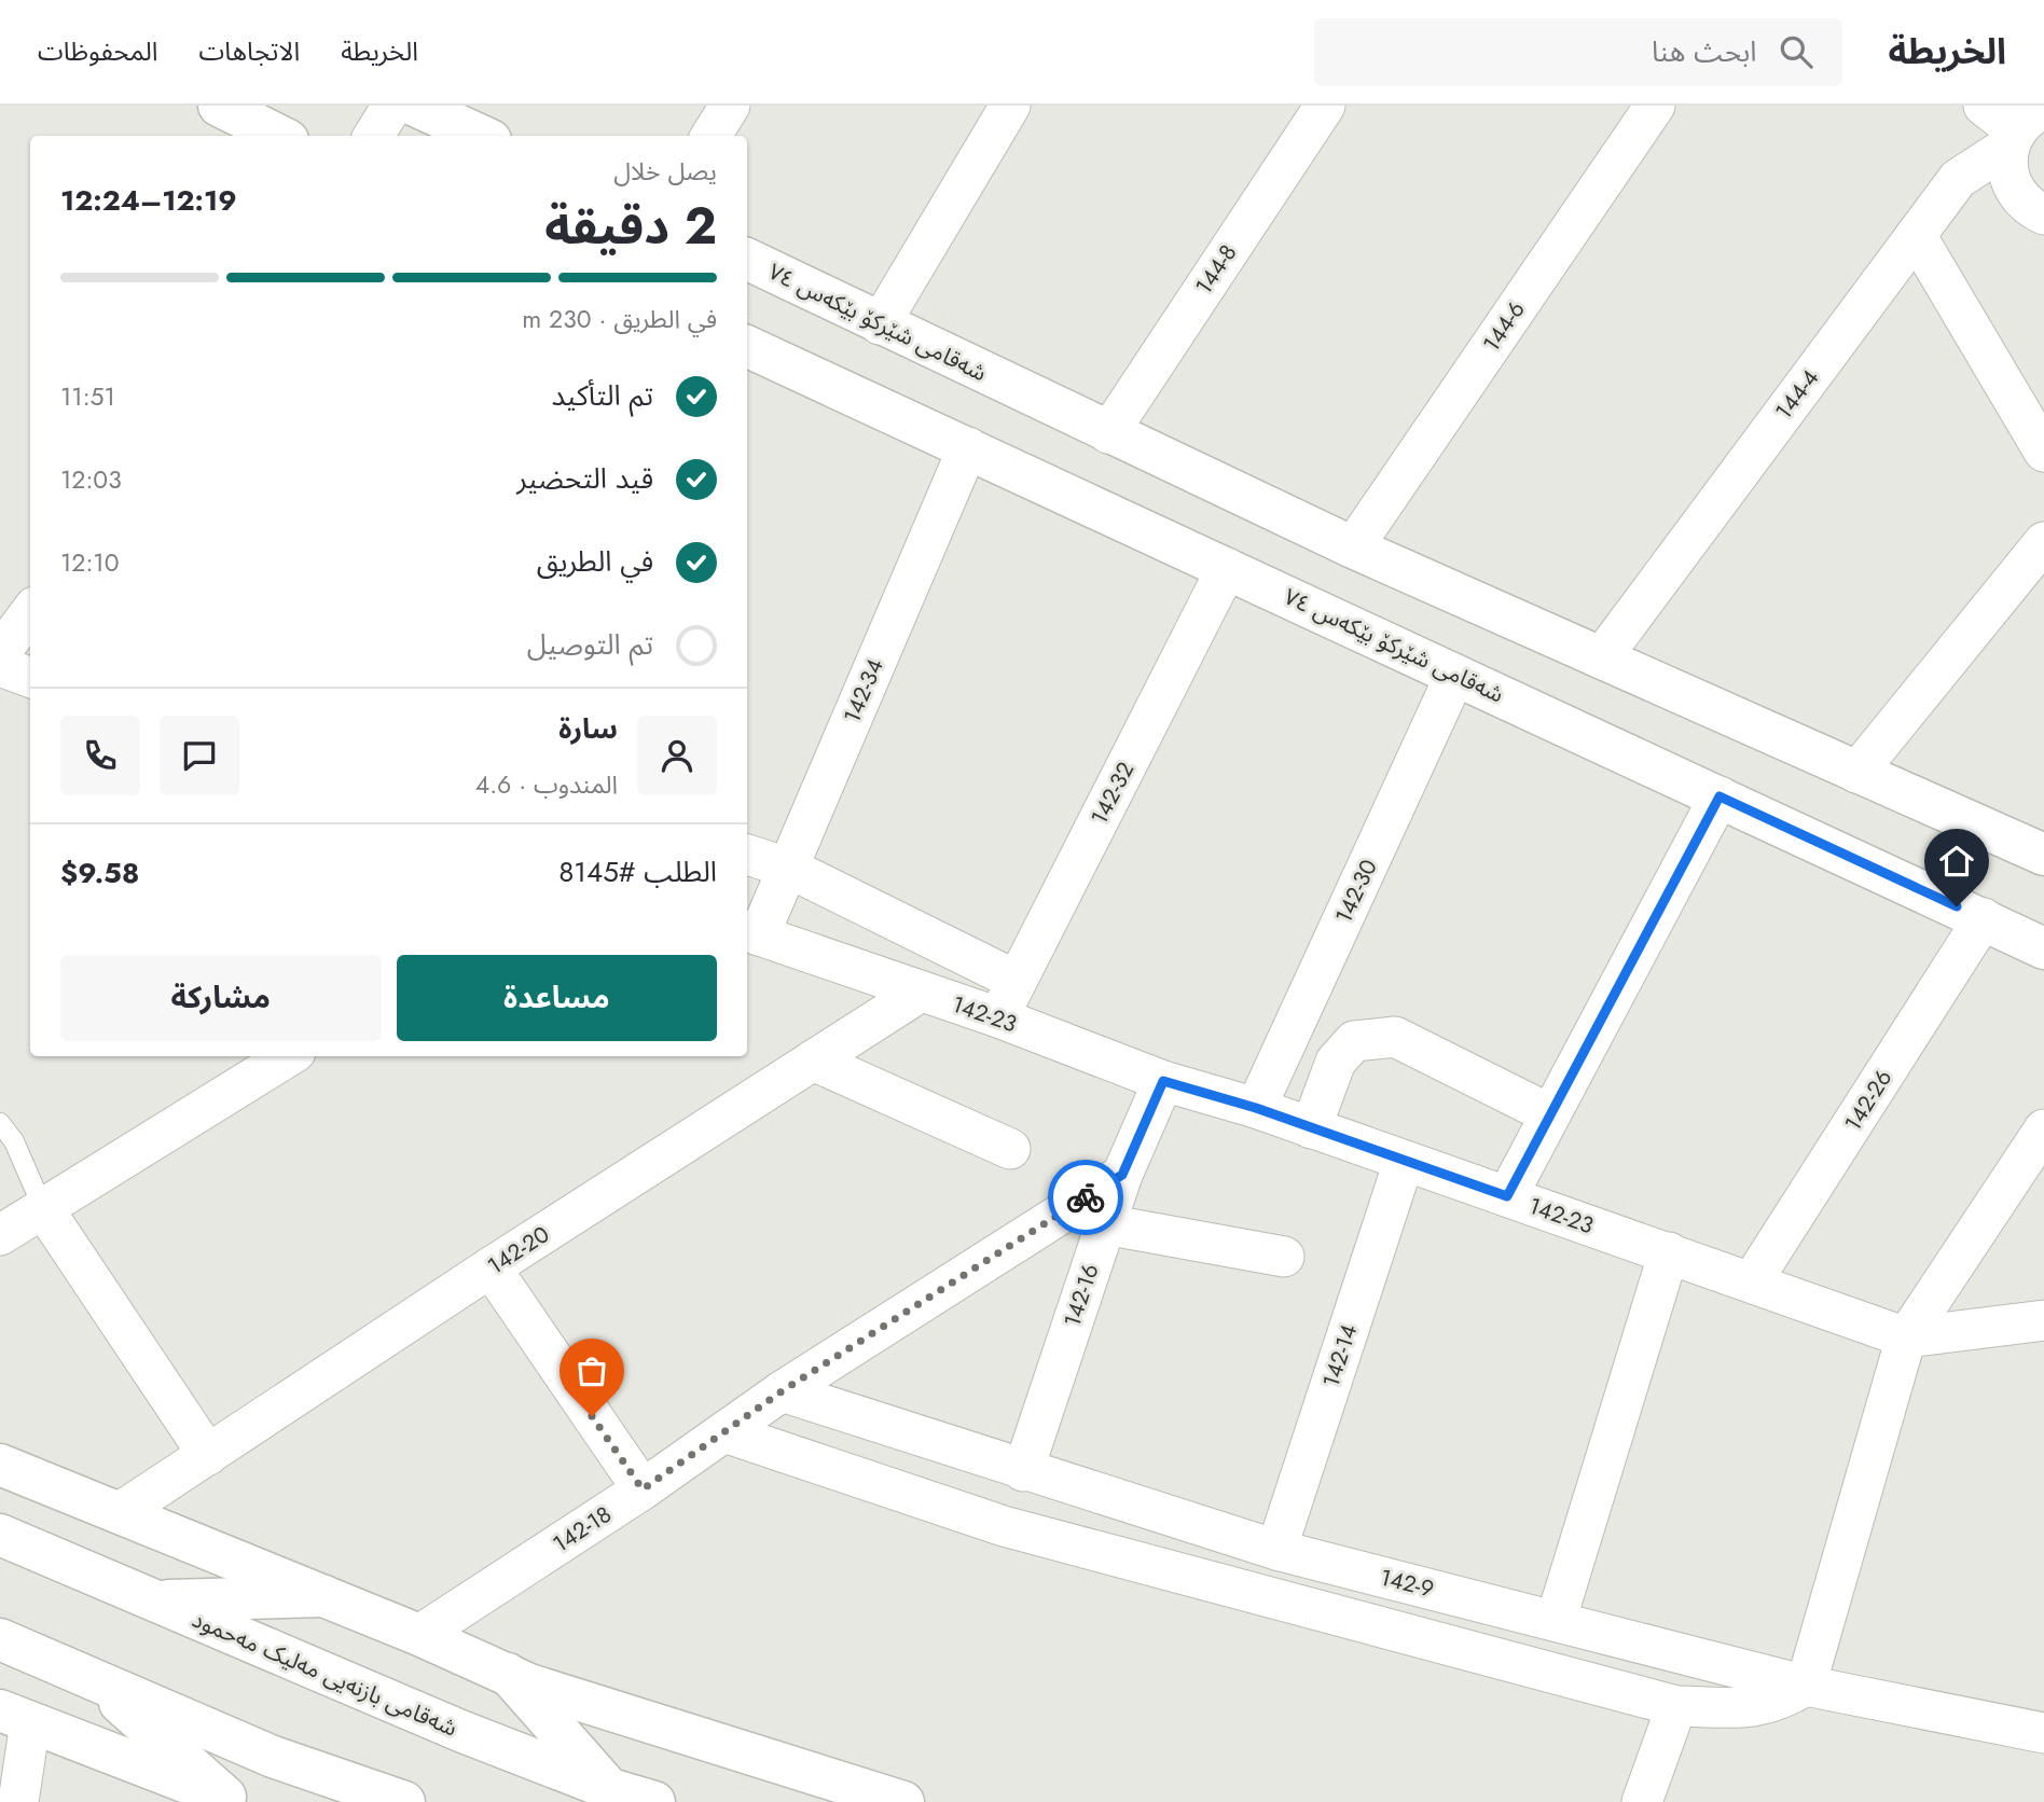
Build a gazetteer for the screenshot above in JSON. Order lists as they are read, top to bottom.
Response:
{
  "streets": {
    "main road": ["شەقامی شێرکۆ بێکەس ٧٤", "شەقامی بازنەیی مەلیک مەحمود"],
    "street": [
      "144-8",
      "144-6",
      "144-4",
      "142-34",
      "142-32",
      "142-30",
      "142-23",
      "142-26",
      "142-20",
      "142-16",
      "142-14",
      "142-18",
      "142-9"
    ]
  },
  "crossings": [
    ["144-8", "شەقامی شێرکۆ بێکەس ٧٤"],
    ["شەقامی شێرکۆ بێکەس ٧٤", "144-6"],
    ["شەقامی شێرکۆ بێکەس ٧٤", "144-4"],
    ["شەقامی شێرکۆ بێکەس ٧٤", "142-34"],
    ["شەقامی شێرکۆ بێکەس ٧٤", "142-32"],
    ["شەقامی شێرکۆ بێکەس ٧٤", "142-30"],
    ["شەقامی شێرکۆ بێکەس ٧٤", "142-26"],
    ["142-34", "142-23"],
    ["142-32", "142-23"],
    ["142-30", "142-23"],
    ["142-23", "142-26"],
    ["142-23", "142-20"],
    ["142-23", "142-16"],
    ["142-23", "142-14"],
    ["142-16", "142-18"],
    ["142-16", "142-9"],
    ["142-14", "142-9"],
    ["142-18", "142-9"]
  ],
  "page": {
    "header": "الخريطة",
    "search": "ابحث هنا",
    "nav": ["الخريطة", "الاتجاهات", "المحفوظات"],
    "heading": ["2 دقيقة", "يصل خلال", "12:19–12:24"],
    "panel": [
      "سارة",
      "المندوب · 4.6",
      "الطلب #8145",
      "$9.58"
    ],
    "bar": "في الطريق · 230 m",
    "list": [
      ["تم التأكيد", "11:51"],
      ["قيد التحضير", "12:03"],
      ["في الطريق", "12:10"],
      "تم التوصيل"
    ],
    "buttons": ["مساعدة", "مشاركة"]
  }
}
